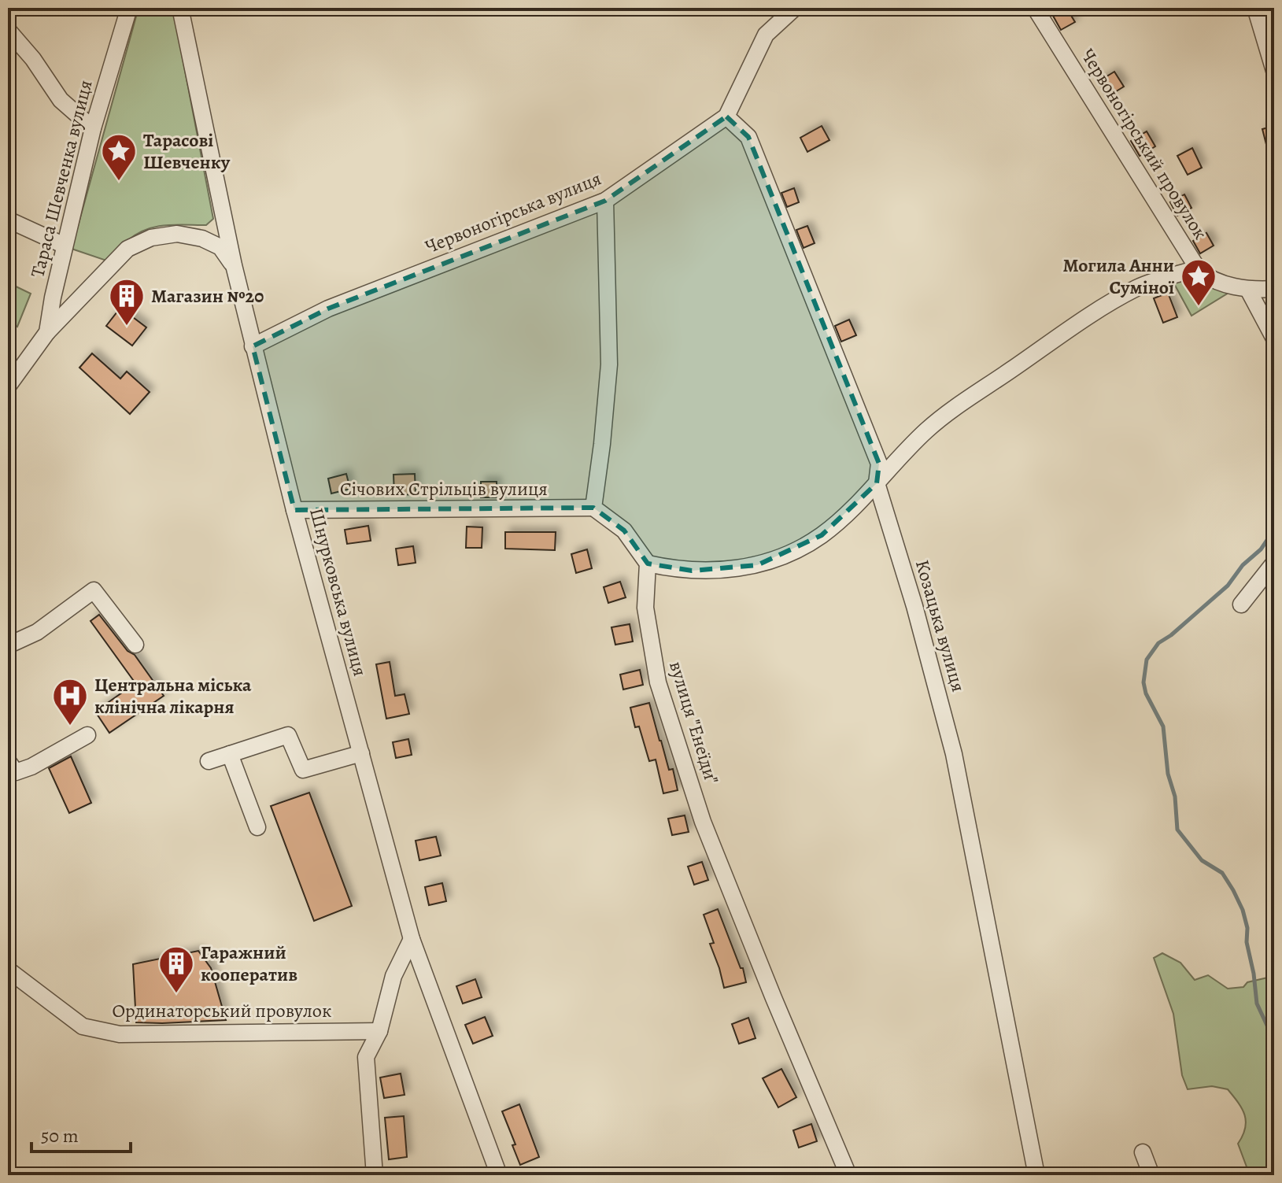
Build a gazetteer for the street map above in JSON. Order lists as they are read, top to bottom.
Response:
{
  "streets": {
    "street": [
      "Червоногірський провулок",
      "Тараса Шевченка вулиця",
      "Червоногірська вулиця",
      "Січових Стрільців вулиця",
      "Шнурковська вулиця",
      "Козацька вулиця",
      "вулиця \"Енеїди\"",
      "Ординаторський провулок"
    ]
  },
  "crossings": [
    ["Червоногірська вулиця", "Шнурковська вулиця"],
    ["Червоногірська вулиця", "Козацька вулиця"],
    ["Січових Стрільців вулиця", "Шнурковська вулиця"]
  ],
  "places": {
    "place": ["Тарасові Шевченку", "Могила Анни Суміної"],
    "building": ["Магазин №20", "Гаражний кооператив"],
    "hospital": ["Центральна міська клінічна лікарня"]
  },
  "scale_bar": "50 m"
}
